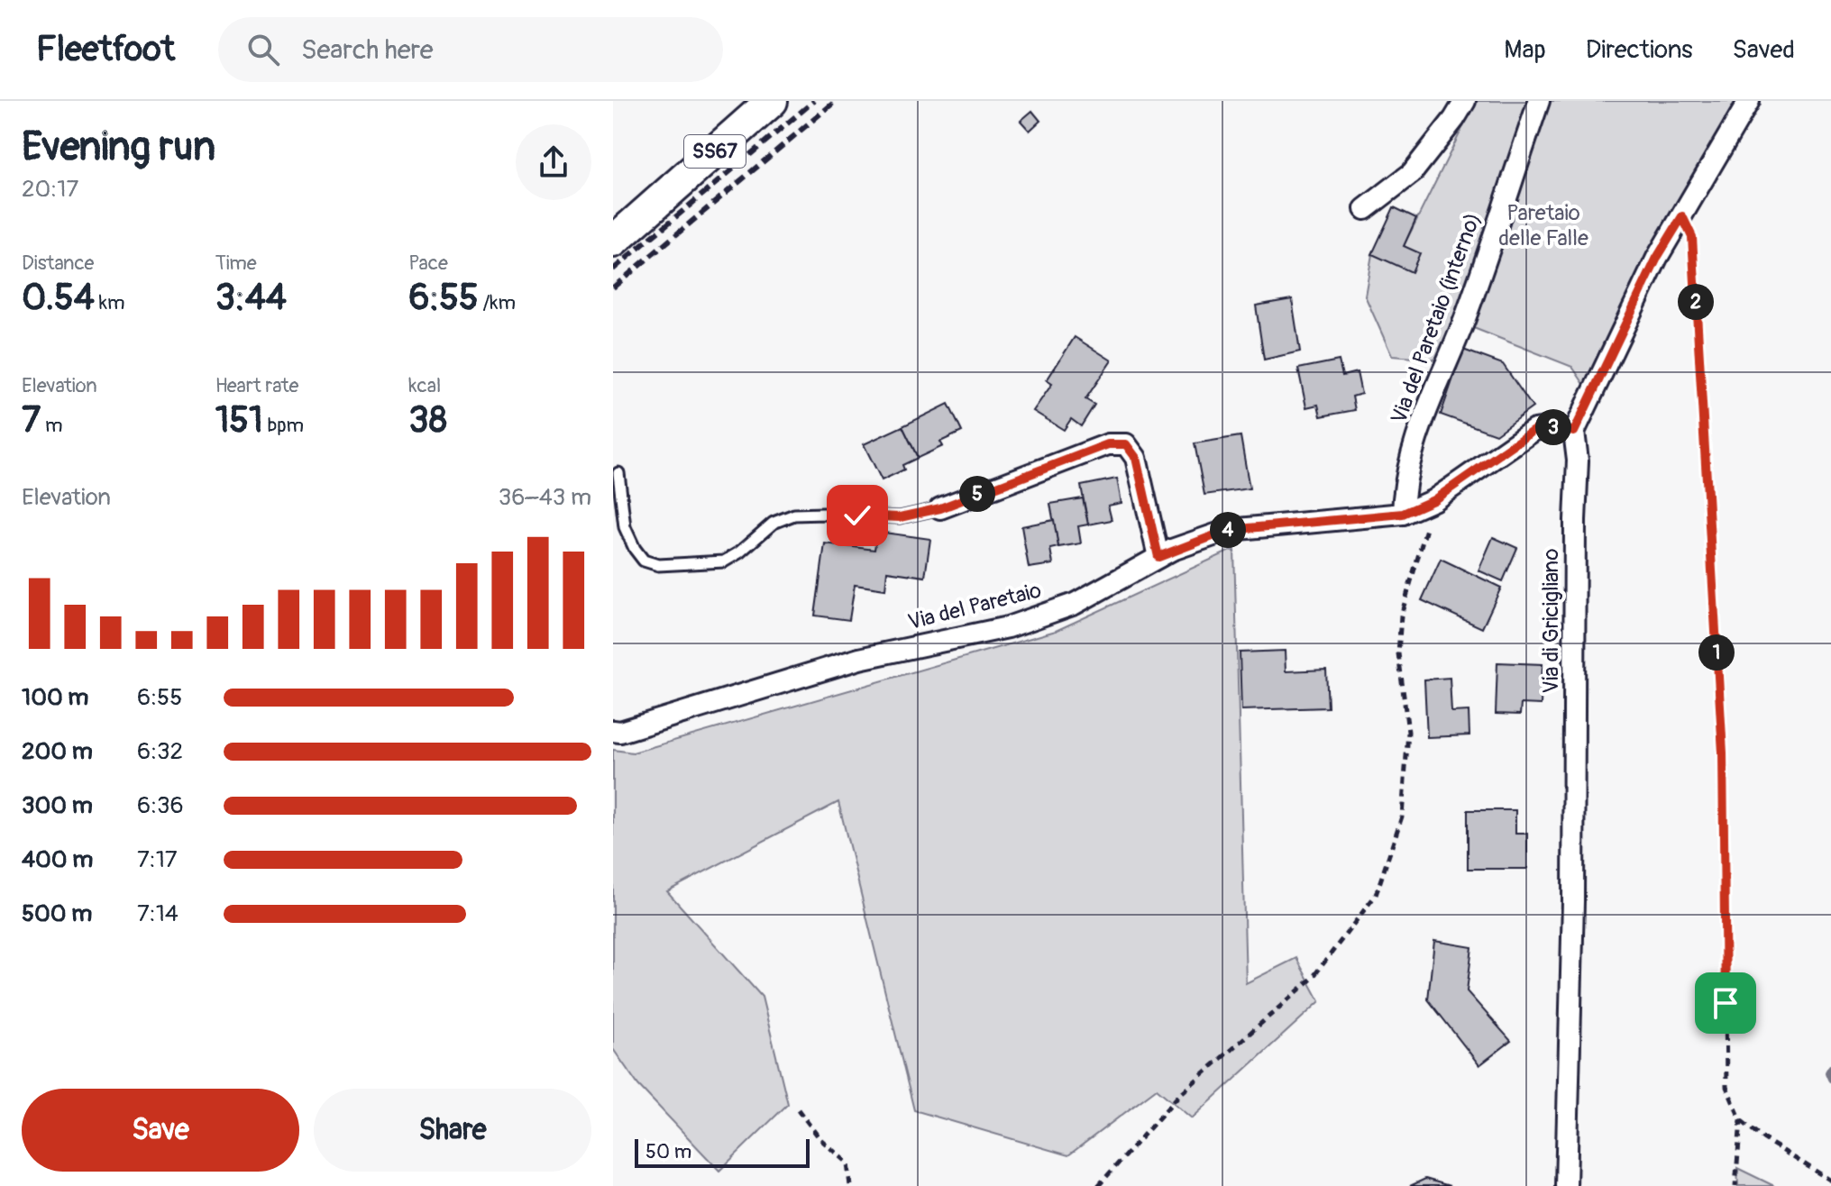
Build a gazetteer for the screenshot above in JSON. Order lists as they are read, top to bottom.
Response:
{
  "streets": {
    "main road": ["SS67"],
    "street": ["Via del Paretaio (interno)", "Via del Paretaio", "Via di Gricigliano"]
  },
  "crossings": [
    ["Via del Paretaio (interno)", "Via del Paretaio"],
    ["Via del Paretaio", "Via di Gricigliano"]
  ],
  "parks": ["Paretaio delle Falle"],
  "scale_bar": "50 m",
  "page": {
    "header": "Fleetfoot",
    "search": "Search here",
    "nav": ["Map", "Directions", "Saved"],
    "heading": ["Evening run", "20:17"],
    "stats": [
      ["Distance", "0.54 km"],
      ["Time", "3:44"],
      ["Pace", "6:55 /km"],
      ["Elevation", "7 m"],
      ["Heart rate", "151 bpm"],
      ["kcal", "38"]
    ],
    "pins": [
      "2",
      "3",
      "5",
      "4",
      "1"
    ],
    "chart": ["Elevation", "36–43 m"],
    "list": [
      {
        "name": "100 m",
        "note": "6:55"
      },
      {
        "name": "200 m",
        "note": "6:32"
      },
      {
        "name": "300 m",
        "note": "6:36"
      },
      {
        "name": "400 m",
        "note": "7:17"
      },
      {
        "name": "500 m",
        "note": "7:14"
      }
    ],
    "buttons": ["Save", "Share"],
    "scale": "50 m"
  }
}
